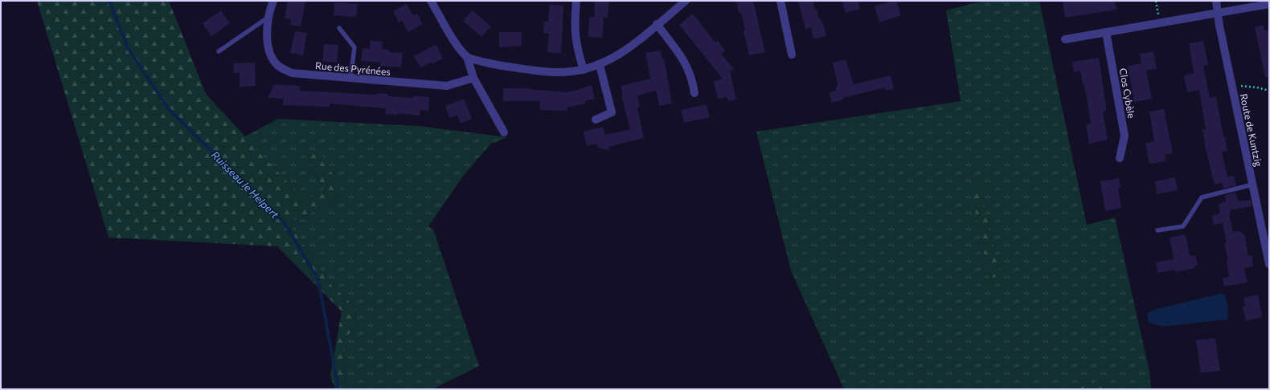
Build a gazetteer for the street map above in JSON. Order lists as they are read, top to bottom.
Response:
{
  "streets": {
    "street": ["Rue des Pyrénées", "Clos Cybèle", "Route de Kuntzig"]
  },
  "water": ["Ruisseau le Helpert"]
}
